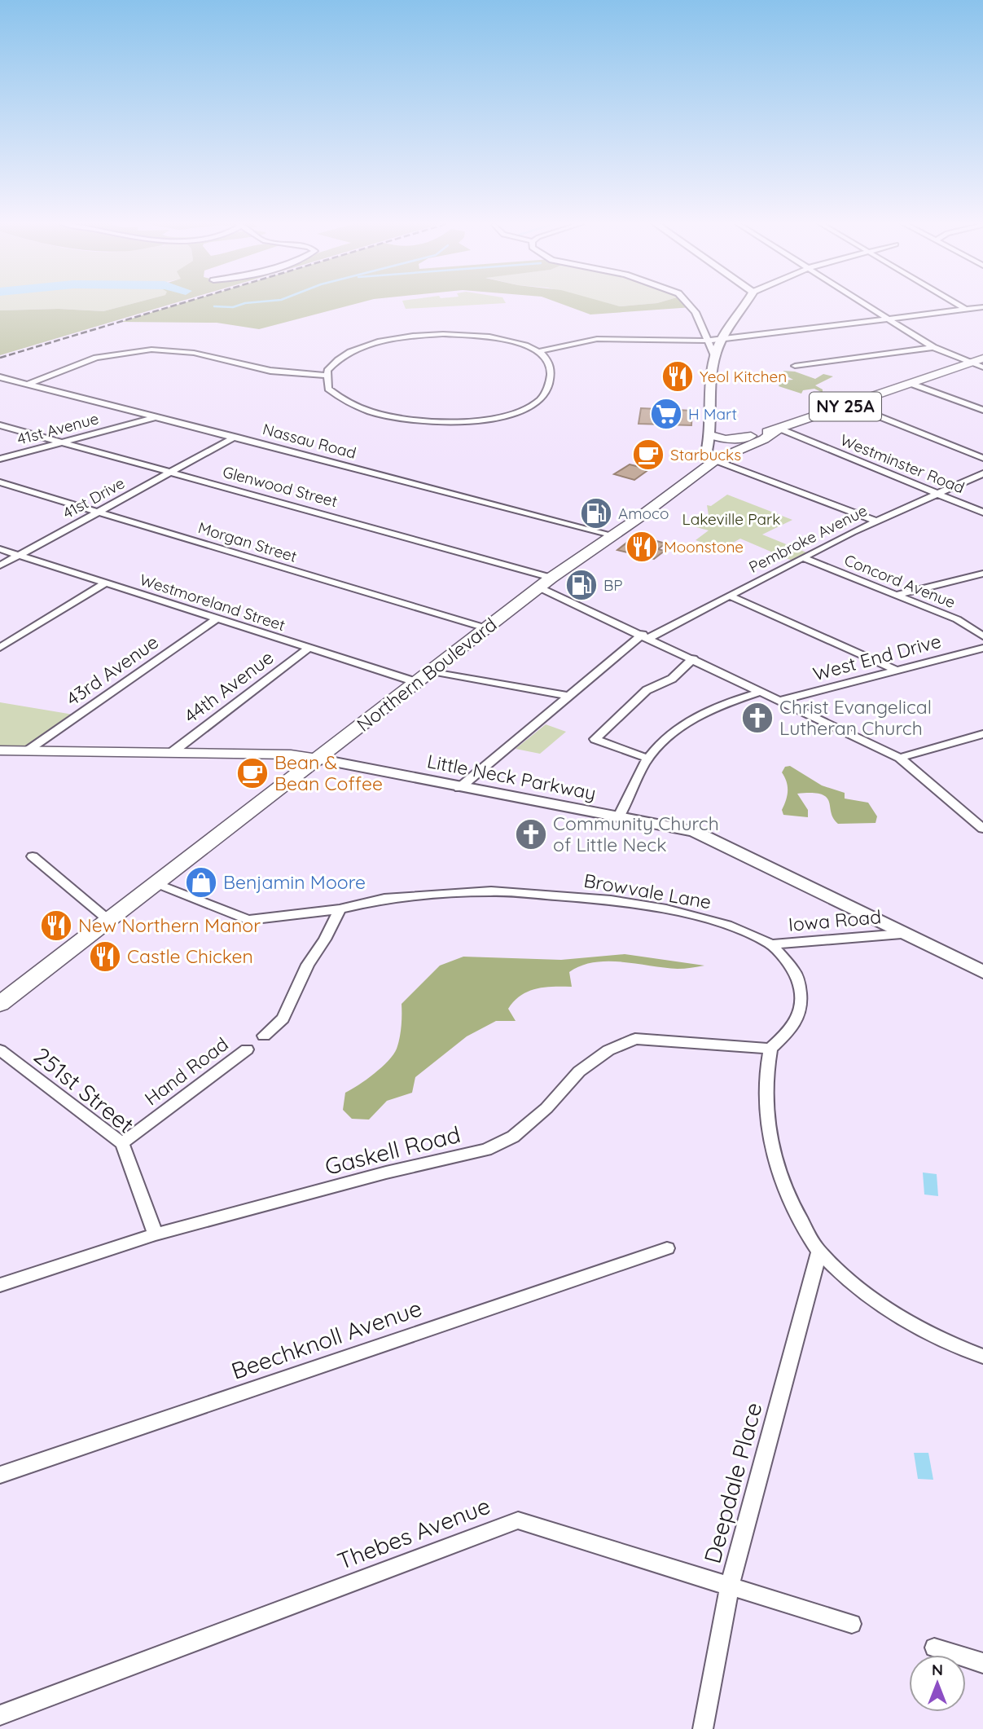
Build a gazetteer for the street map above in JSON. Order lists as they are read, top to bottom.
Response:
{
  "streets": {
    "main road": ["NY 25A", "Northern Boulevard", "Little Neck Parkway"],
    "street": [
      "41st Avenue",
      "Nassau Road",
      "Westminster Road",
      "Glenwood Street",
      "41st Drive",
      "Pembroke Avenue",
      "Morgan Street",
      "Concord Avenue",
      "Westmoreland Street",
      "West End Drive",
      "43rd Avenue",
      "44th Avenue",
      "Browvale Lane",
      "Iowa Road",
      "Hand Road",
      "251st Street",
      "Gaskell Road",
      "Beechknoll Avenue",
      "Deepdale Place",
      "Thebes Avenue"
    ]
  },
  "crossings": [
    ["41st Avenue", "Nassau Road"],
    ["41st Avenue", "Glenwood Street"],
    ["Nassau Road", "41st Drive"],
    ["Nassau Road", "Northern Boulevard"],
    ["Westminster Road", "Pembroke Avenue"],
    ["Westminster Road", "Northern Boulevard"],
    ["Glenwood Street", "41st Drive"],
    ["Glenwood Street", "Northern Boulevard"],
    ["41st Drive", "Morgan Street"],
    ["41st Drive", "Westmoreland Street"],
    ["Pembroke Avenue", "Concord Avenue"],
    ["Pembroke Avenue", "Little Neck Parkway"],
    ["Morgan Street", "Northern Boulevard"],
    ["Westmoreland Street", "43rd Avenue"],
    ["Westmoreland Street", "Northern Boulevard"],
    ["Westmoreland Street", "44th Avenue"],
    ["43rd Avenue", "Little Neck Parkway"],
    ["Northern Boulevard", "Little Neck Parkway"],
    ["Northern Boulevard", "Browvale Lane"],
    ["44th Avenue", "Little Neck Parkway"],
    ["Little Neck Parkway", "Iowa Road"],
    ["Browvale Lane", "Iowa Road"],
    ["Browvale Lane", "Gaskell Road"],
    ["Hand Road", "251st Street"],
    ["251st Street", "Gaskell Road"],
    ["Deepdale Place", "Thebes Avenue"]
  ],
  "parks": ["Lakeville Park"],
  "places": {
    "restaurant": [
      "Yeol Kitchen",
      "Moonstone",
      "New Northern Manor",
      "Castle Chicken"
    ],
    "supermarket": ["H Mart"],
    "cafe": ["Starbucks", "Bean & Bean Coffee"],
    "fuel station": ["Amoco", "BP"],
    "church": ["Christ Evangelical Lutheran Church", "Community Church of Little Neck"],
    "shop": ["Benjamin Moore"]
  },
  "north": "top"
}
